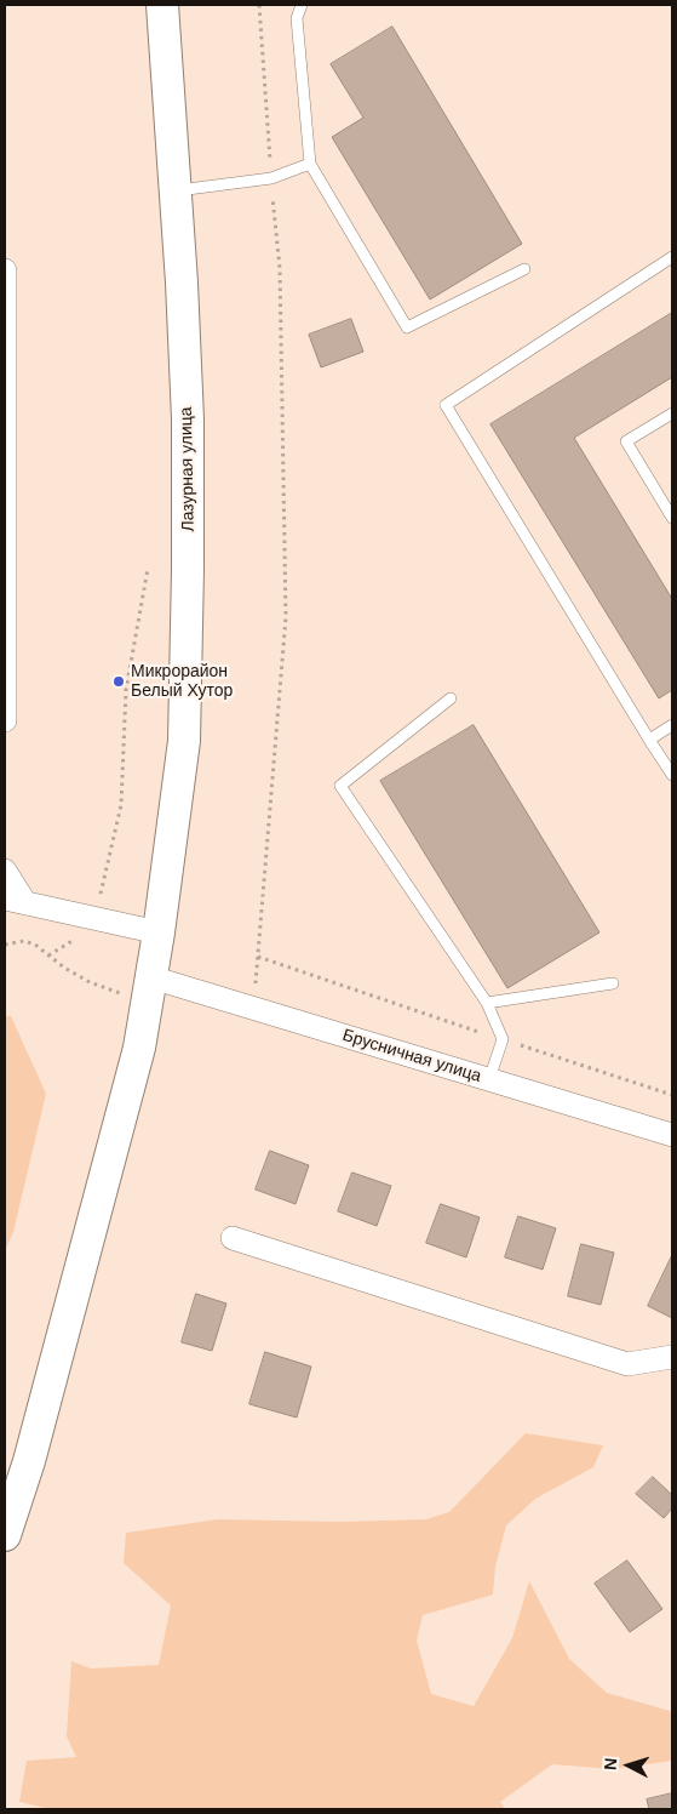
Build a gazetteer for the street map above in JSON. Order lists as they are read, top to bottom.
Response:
{
  "streets": {
    "street": ["Лазурная улица", "Брусничная улица"]
  },
  "crossings": [
    ["Лазурная улица", "Брусничная улица"]
  ],
  "places": ["Микрорайон Белый Хутор"],
  "north": "left"
}
